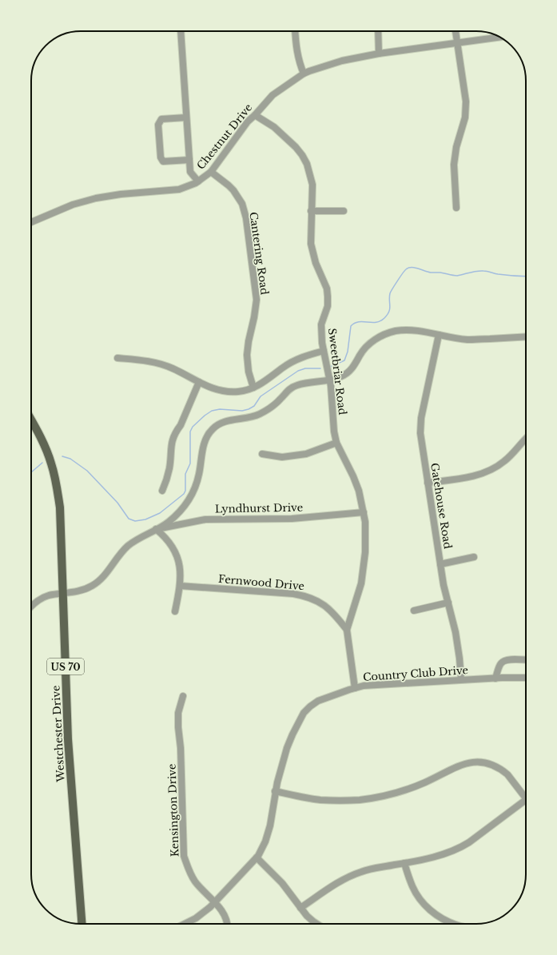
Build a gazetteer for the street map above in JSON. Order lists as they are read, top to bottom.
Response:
{
  "streets": {
    "main road": ["US 70", "Westchester Drive"],
    "street": [
      "Chestnut Drive",
      "Cantering Road",
      "Sweetbriar Road",
      "Gatehouse Road",
      "Lyndhurst Drive",
      "Fernwood Drive",
      "Country Club Drive",
      "Kensington Drive"
    ]
  },
  "crossings": [
    ["Chestnut Drive", "Cantering Road"],
    ["Chestnut Drive", "Sweetbriar Road"],
    ["Sweetbriar Road", "Lyndhurst Drive"],
    ["Sweetbriar Road", "Fernwood Drive"],
    ["Sweetbriar Road", "Country Club Drive"],
    ["Gatehouse Road", "Country Club Drive"],
    ["Country Club Drive", "Kensington Drive"]
  ]
}
